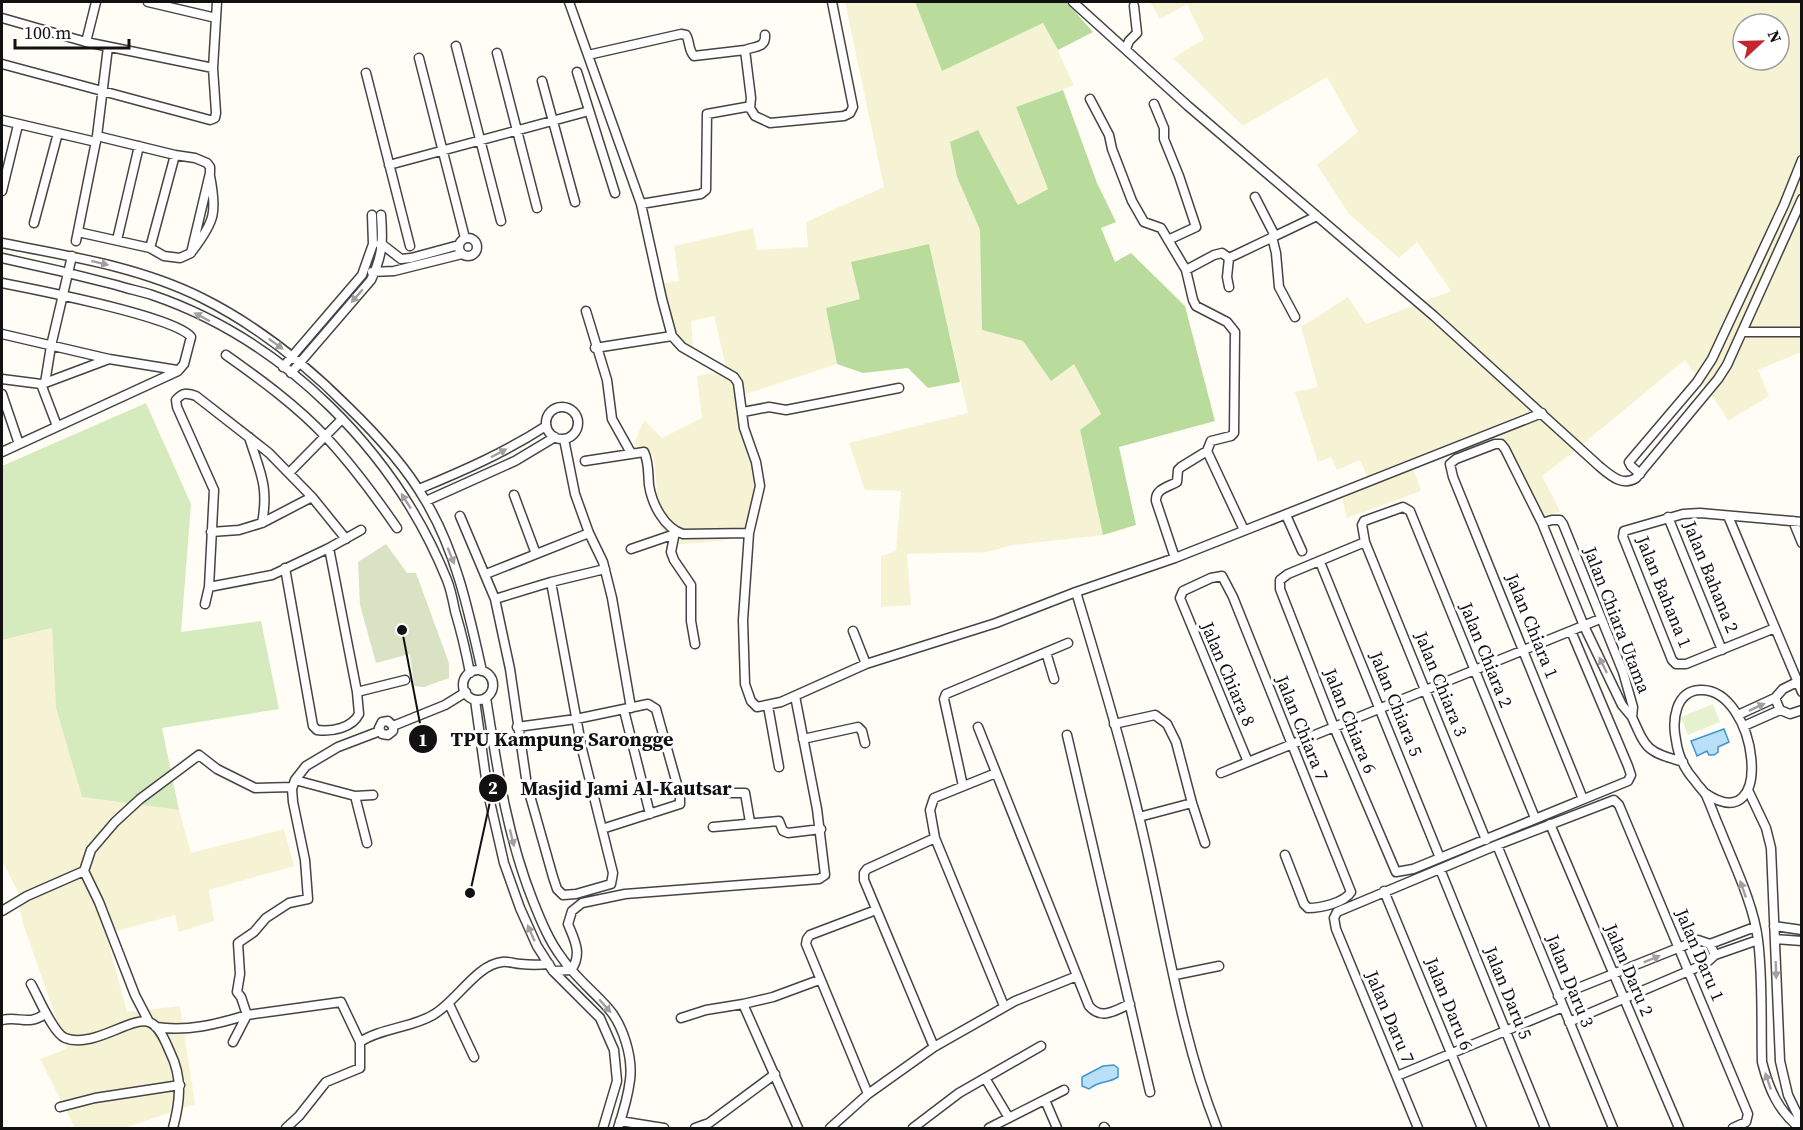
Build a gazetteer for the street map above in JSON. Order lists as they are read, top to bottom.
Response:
{
  "streets": {
    "street": [
      "Jalan Bahana 2",
      "Jalan Bahana 1",
      "Jalan Chiara Utama",
      "Jalan Chiara 1",
      "Jalan Chiara 2",
      "Jalan Chiara 8",
      "Jalan Chiara 3",
      "Jalan Chiara 5",
      "Jalan Chiara 6",
      "Jalan Chiara 7",
      "Jalan Daru 1",
      "Jalan Daru 2",
      "Jalan Daru 3",
      "Jalan Daru 5",
      "Jalan Daru 6",
      "Jalan Daru 7"
    ]
  },
  "crossings": [
    ["Jalan Bahana 2", "Jalan Bahana 1"],
    ["Jalan Chiara Utama", "Jalan Chiara 1"],
    ["Jalan Chiara 2", "Jalan Chiara 3"],
    ["Jalan Chiara 8", "Jalan Chiara 7"],
    ["Jalan Chiara 5", "Jalan Chiara 6"],
    ["Jalan Daru 1", "Jalan Daru 2"],
    ["Jalan Daru 6", "Jalan Daru 7"]
  ],
  "places": ["TPU Kampung Sarongge", "Masjid Jami Al-Kautsar"],
  "scale_bar": "100 m",
  "north": "right"
}
